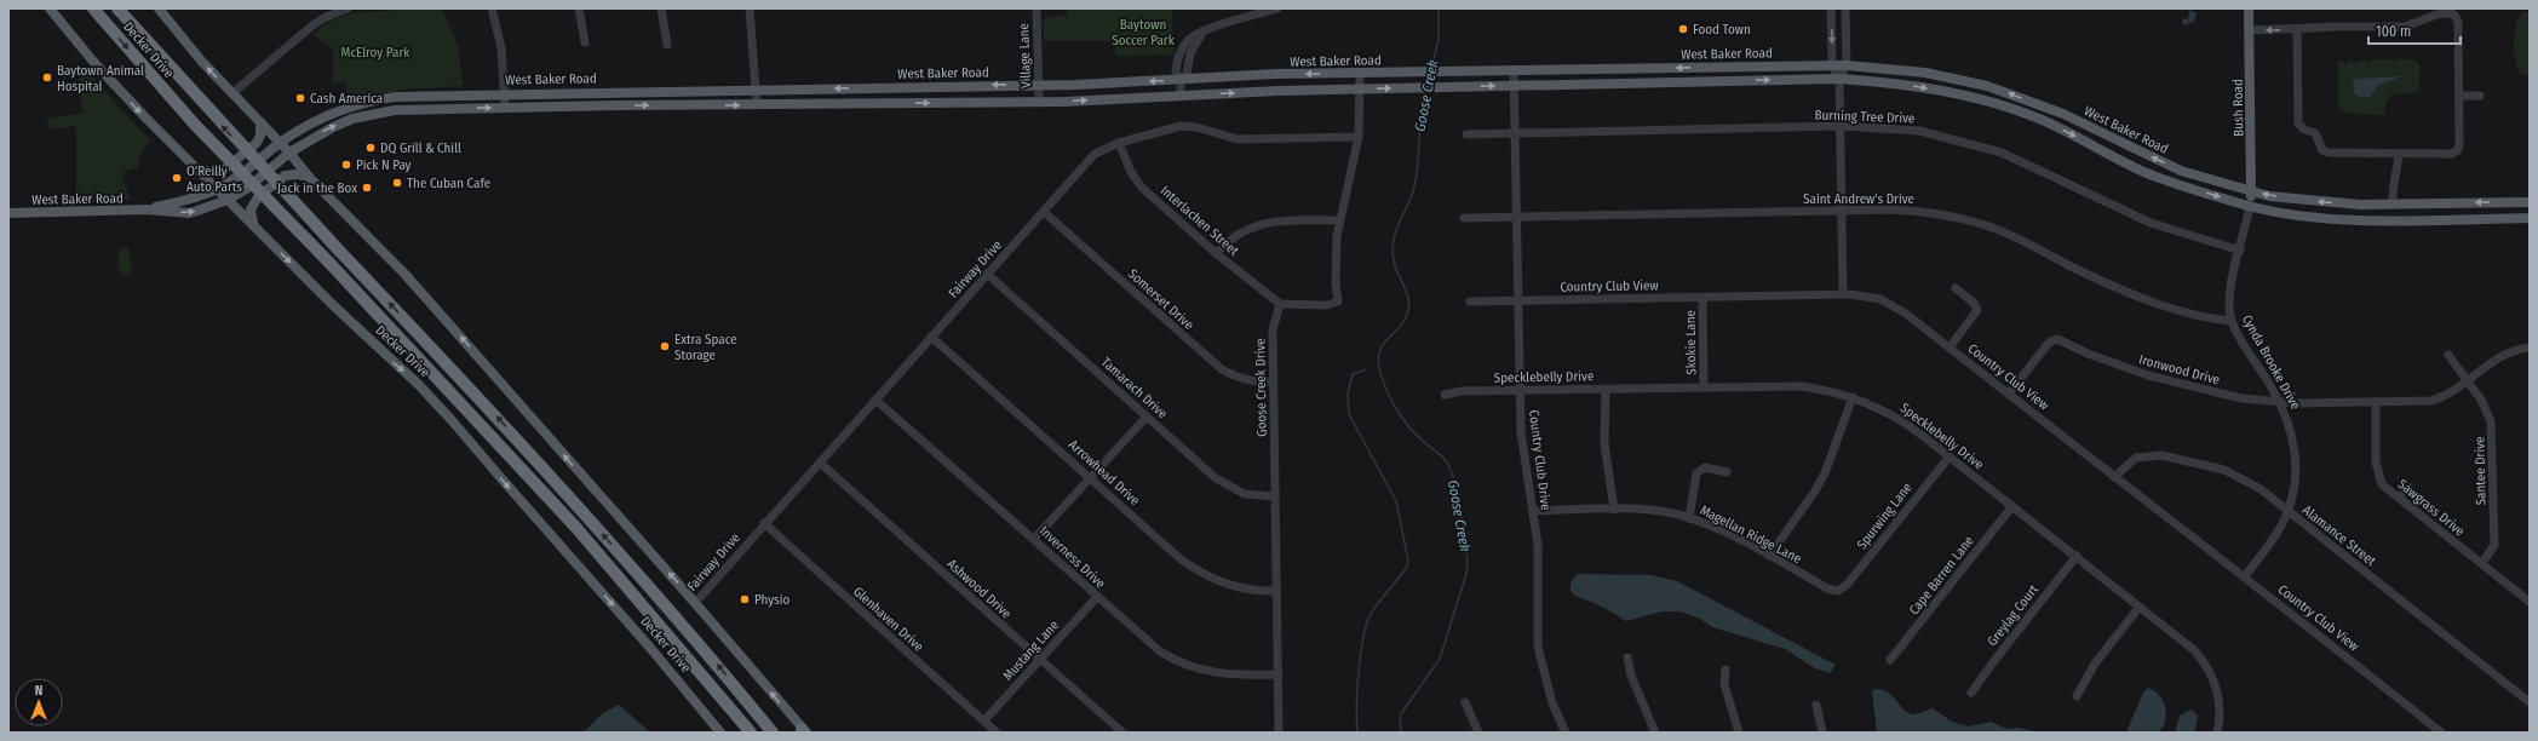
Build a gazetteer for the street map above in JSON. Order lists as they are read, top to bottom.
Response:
{
  "streets": {
    "highway": ["Decker Drive"],
    "main road": ["West Baker Road", "Bush Road"],
    "street": [
      "Village Lane",
      "Burning Tree Drive",
      "Saint Andrew's Drive",
      "Interlachen Street",
      "Fairway Drive",
      "Country Club View",
      "Somerset Drive",
      "Skokie Lane",
      "Cynda Brooke Drive",
      "Ironwood Drive",
      "Specklebelly Drive",
      "Tamarach Drive",
      "Goose Creek Drive",
      "Country Club Drive",
      "Santee Drive",
      "Arrowhead Drive",
      "Sawgrass Drive",
      "Spurwing Lane",
      "Magellan Ridge Lane",
      "Alamance Street",
      "Inverness Drive",
      "Cape Barren Lane",
      "Ashwood Drive",
      "Greylag Court",
      "Glenhaven Drive",
      "Mustang Lane"
    ]
  },
  "crossings": [
    ["Decker Drive", "West Baker Road"],
    ["West Baker Road", "Village Lane"],
    ["West Baker Road", "Bush Road"],
    ["West Baker Road", "Cynda Brooke Drive"],
    ["West Baker Road", "Country Club Drive"],
    ["Bush Road", "Cynda Brooke Drive"],
    ["Burning Tree Drive", "Cynda Brooke Drive"],
    ["Burning Tree Drive", "Country Club Drive"],
    ["Saint Andrew's Drive", "Cynda Brooke Drive"],
    ["Saint Andrew's Drive", "Country Club Drive"],
    ["Interlachen Street", "Fairway Drive"],
    ["Interlachen Street", "Goose Creek Drive"],
    ["Fairway Drive", "Somerset Drive"],
    ["Fairway Drive", "Tamarach Drive"],
    ["Fairway Drive", "Arrowhead Drive"],
    ["Fairway Drive", "Inverness Drive"],
    ["Fairway Drive", "Ashwood Drive"],
    ["Fairway Drive", "Glenhaven Drive"],
    ["Country Club View", "Skokie Lane"],
    ["Country Club View", "Cynda Brooke Drive"],
    ["Country Club View", "Ironwood Drive"],
    ["Country Club View", "Country Club Drive"],
    ["Country Club View", "Alamance Street"],
    ["Somerset Drive", "Goose Creek Drive"],
    ["Skokie Lane", "Specklebelly Drive"],
    ["Cynda Brooke Drive", "Ironwood Drive"],
    ["Cynda Brooke Drive", "Alamance Street"],
    ["Ironwood Drive", "Santee Drive"],
    ["Ironwood Drive", "Sawgrass Drive"],
    ["Specklebelly Drive", "Country Club Drive"],
    ["Specklebelly Drive", "Spurwing Lane"],
    ["Specklebelly Drive", "Cape Barren Lane"],
    ["Specklebelly Drive", "Greylag Court"],
    ["Tamarach Drive", "Goose Creek Drive"],
    ["Goose Creek Drive", "Arrowhead Drive"],
    ["Goose Creek Drive", "Inverness Drive"],
    ["Country Club Drive", "Magellan Ridge Lane"],
    ["Santee Drive", "Sawgrass Drive"],
    ["Spurwing Lane", "Magellan Ridge Lane"],
    ["Inverness Drive", "Mustang Lane"],
    ["Ashwood Drive", "Mustang Lane"],
    ["Glenhaven Drive", "Mustang Lane"]
  ],
  "water": ["Goose Creek"],
  "parks": ["Baytown Soccer Park", "McElroy Park"],
  "places": [
    "Food Town",
    "Baytown Animal Hospital",
    "Cash America",
    "DQ Grill & Chill",
    "Pick N Pay",
    "O'Reilly Auto Parts",
    "The Cuban Cafe",
    "Jack in the Box",
    "Extra Space Storage",
    "Physio"
  ],
  "scale_bar": "100 m",
  "north": "top"
}
